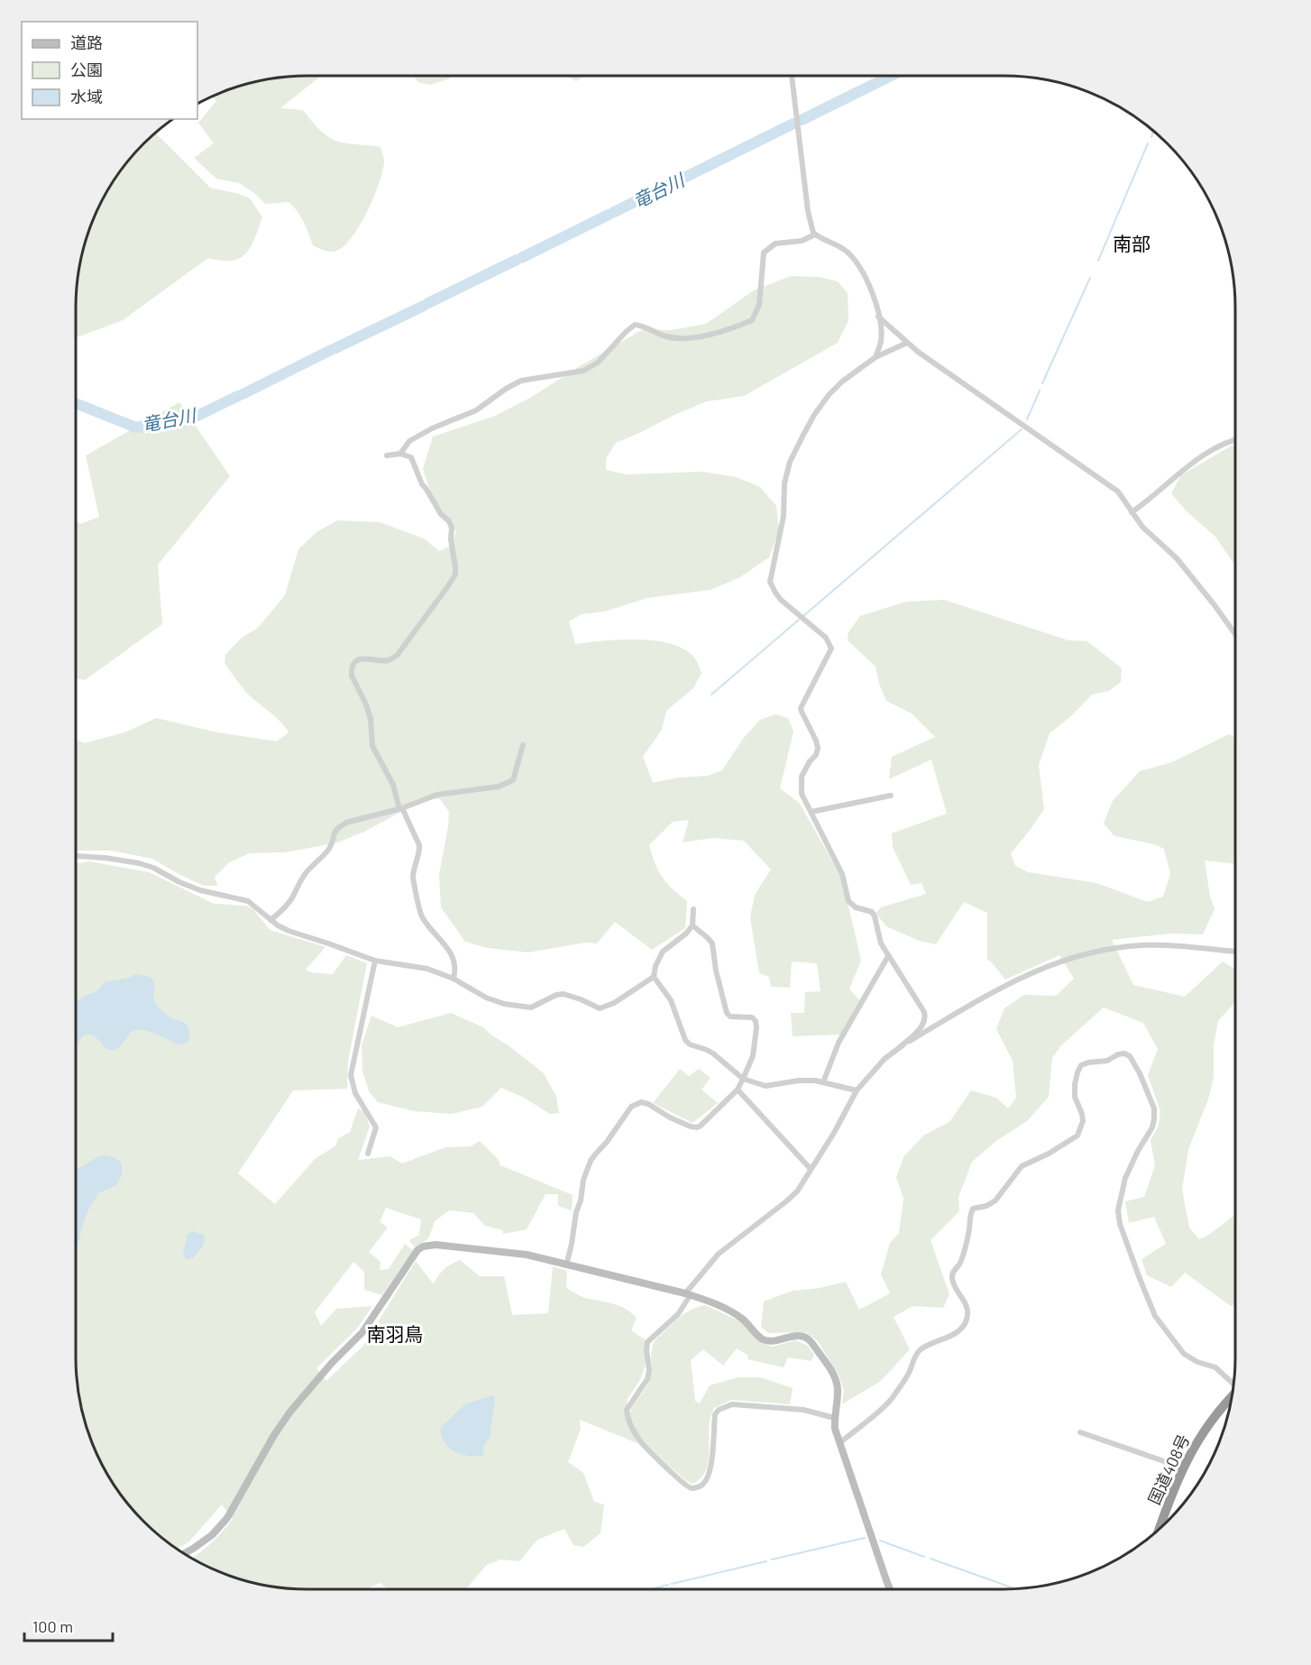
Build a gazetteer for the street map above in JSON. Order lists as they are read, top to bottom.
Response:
{
  "streets": {
    "highway": ["国道408号"]
  },
  "districts": ["南部", "南羽鳥"],
  "water": ["竜台川"],
  "legend": ["道路", "公園", "水域"],
  "scale_bar": "100 m"
}
